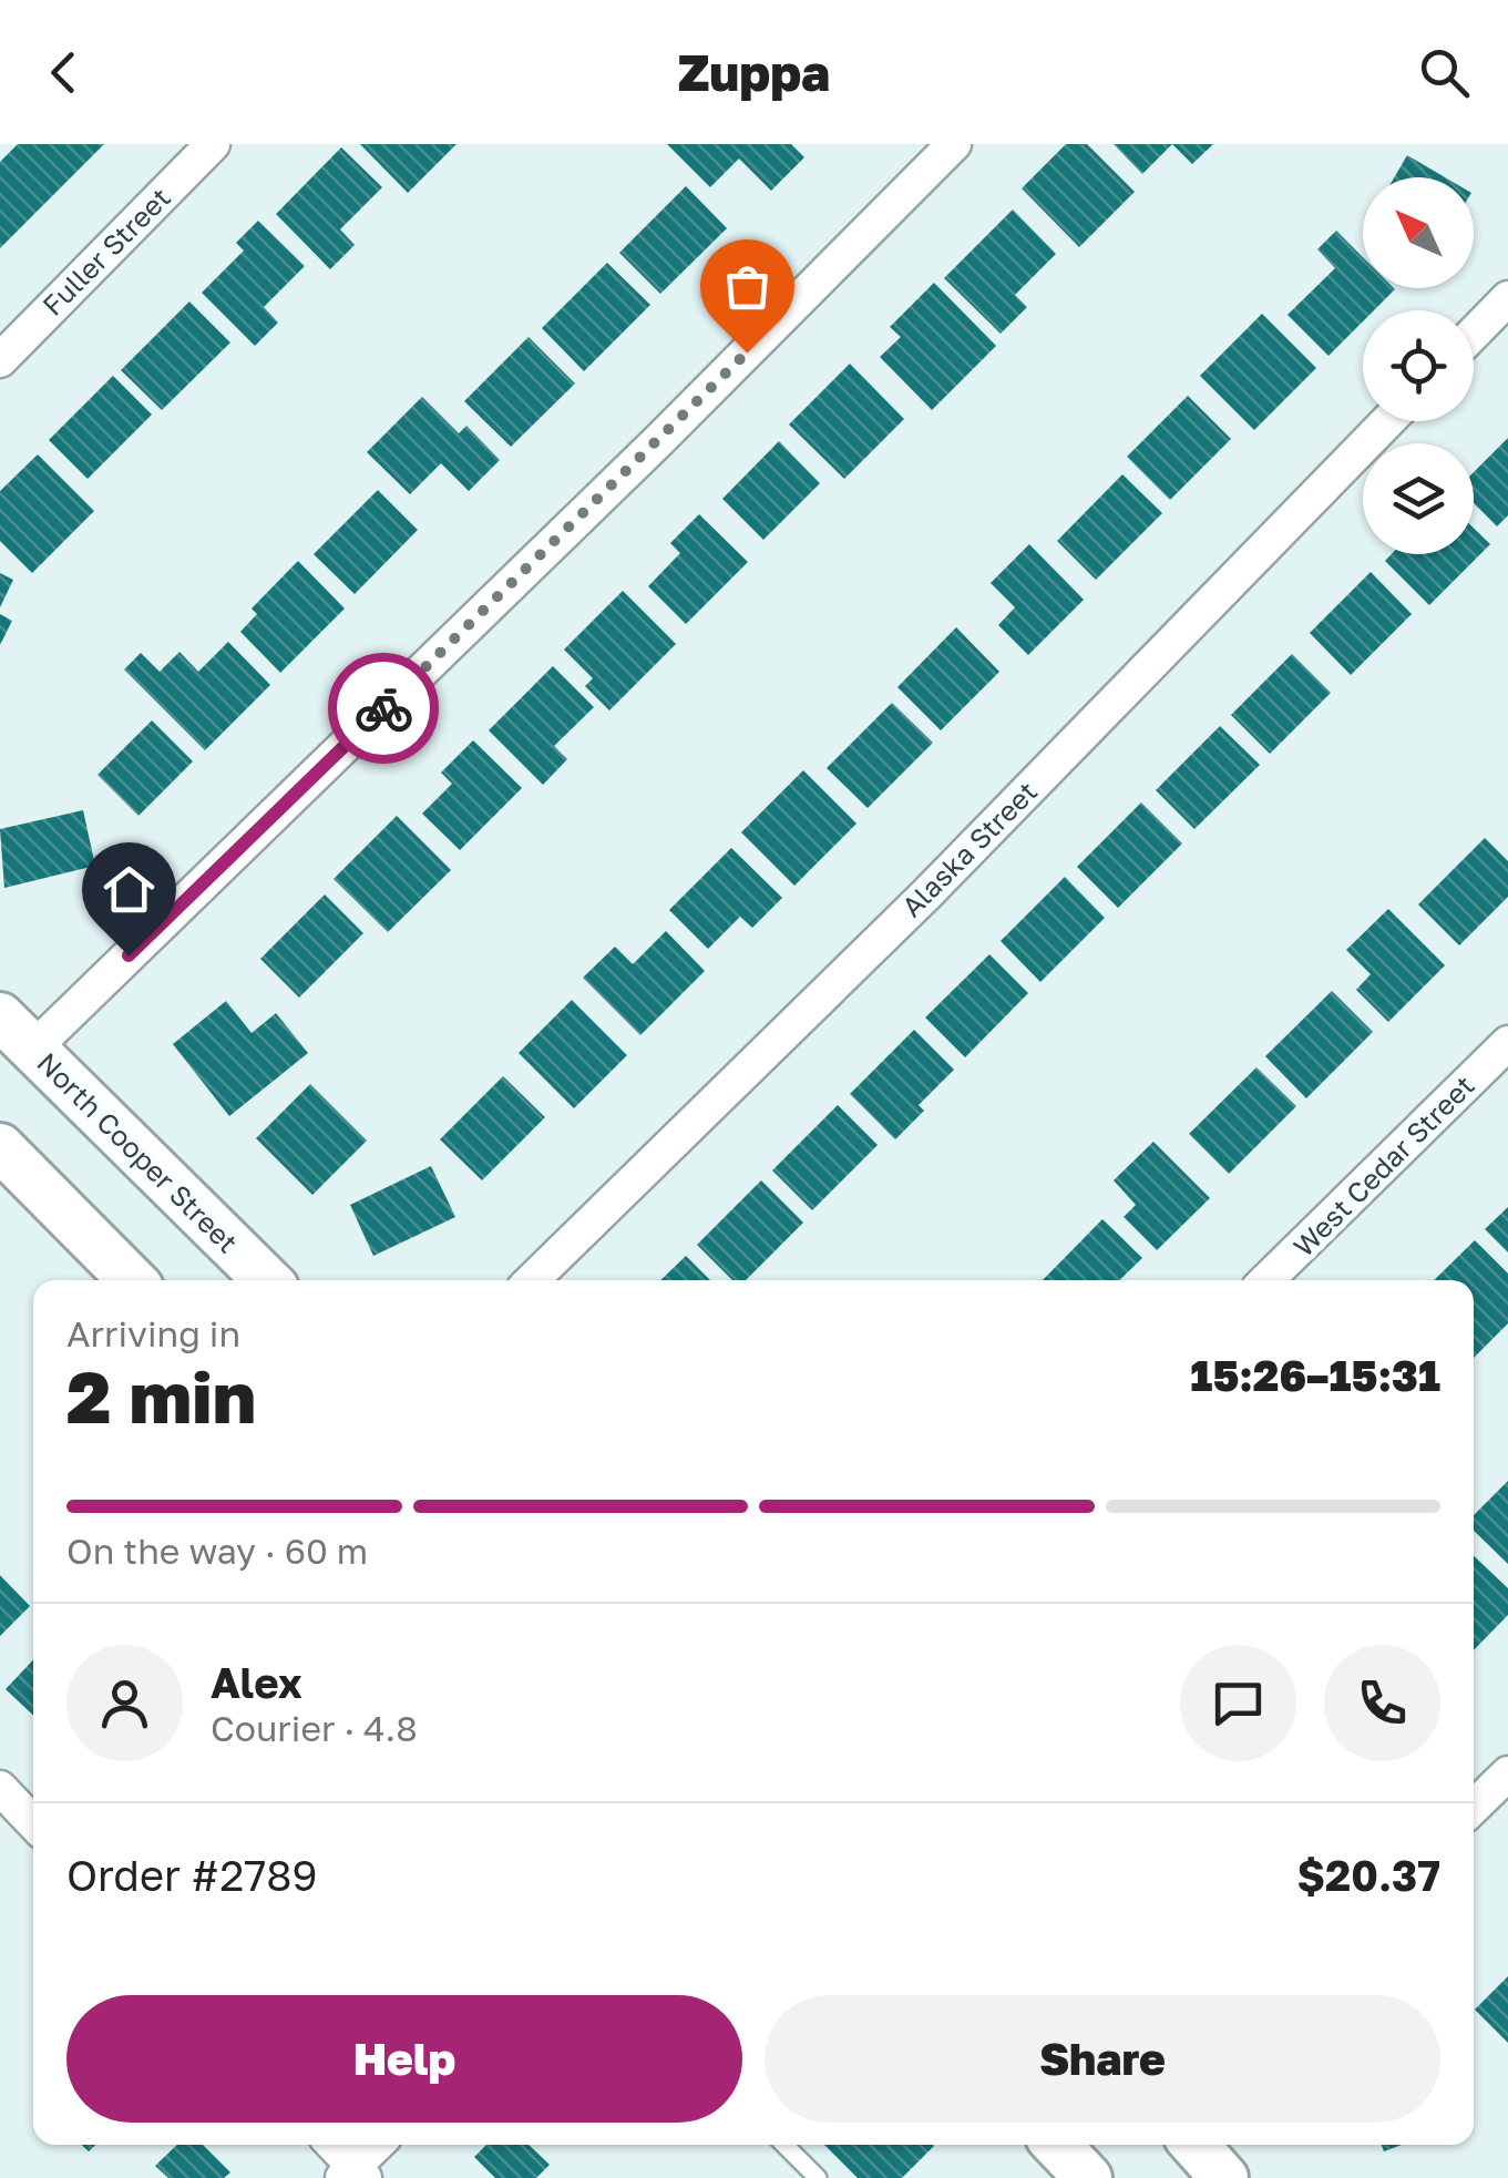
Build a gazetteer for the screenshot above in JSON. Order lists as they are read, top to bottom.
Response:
{
  "streets": {
    "main road": ["North Cooper Street"],
    "street": ["Fuller Street", "Alaska Street", "West Cedar Street"]
  },
  "north": "top left",
  "page": {
    "header": "Zuppa",
    "heading": ["2 min", "Arriving in", "15:26–15:31"],
    "panel": [
      "Alex",
      "Courier · 4.8",
      "Order #2789",
      "$20.37"
    ],
    "bar": "On the way · 60 m",
    "buttons": ["Help", "Share"]
  }
}
